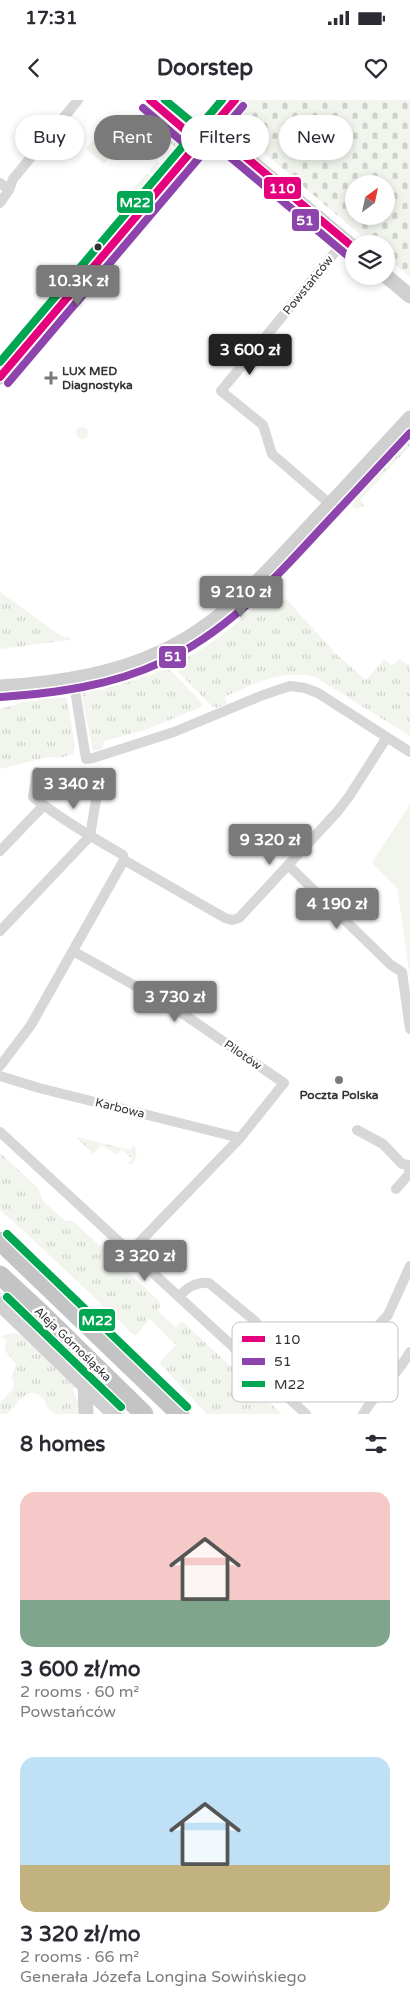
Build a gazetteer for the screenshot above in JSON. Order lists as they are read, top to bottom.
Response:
{
  "streets": {
    "highway": ["Aleja Górnośląska"],
    "street": ["Powstańców", "Pilotów", "Karbowa"]
  },
  "crossings": [
    ["Pilotów", "Karbowa"]
  ],
  "places": {
    "health": ["LUX MED Diagnostyka"],
    "other": ["Poczta Polska"]
  },
  "lines": ["transit line 110", "transit line M22", "transit line 51"],
  "legend": ["110", "51", "M22"],
  "north": "top right",
  "page": {
    "status": "17:31",
    "header": "Doorstep",
    "chip": [
      "Buy",
      "Rent",
      "Filters",
      "New"
    ],
    "price": [
      "10.3K zł",
      "3 600 zł",
      "9 210 zł",
      "3 340 zł",
      "9 320 zł",
      "4 190 zł",
      "3 730 zł",
      "3 320 zł"
    ],
    "heading": "8 homes",
    "list": [
      {
        "name": "3 600 zł/mo",
        "note": "2 rooms · 60 m² · Powstańców"
      },
      {
        "name": "3 320 zł/mo",
        "note": "2 rooms · 66 m² · Generała Józefa Longina Sowińskiego"
      }
    ]
  }
}
